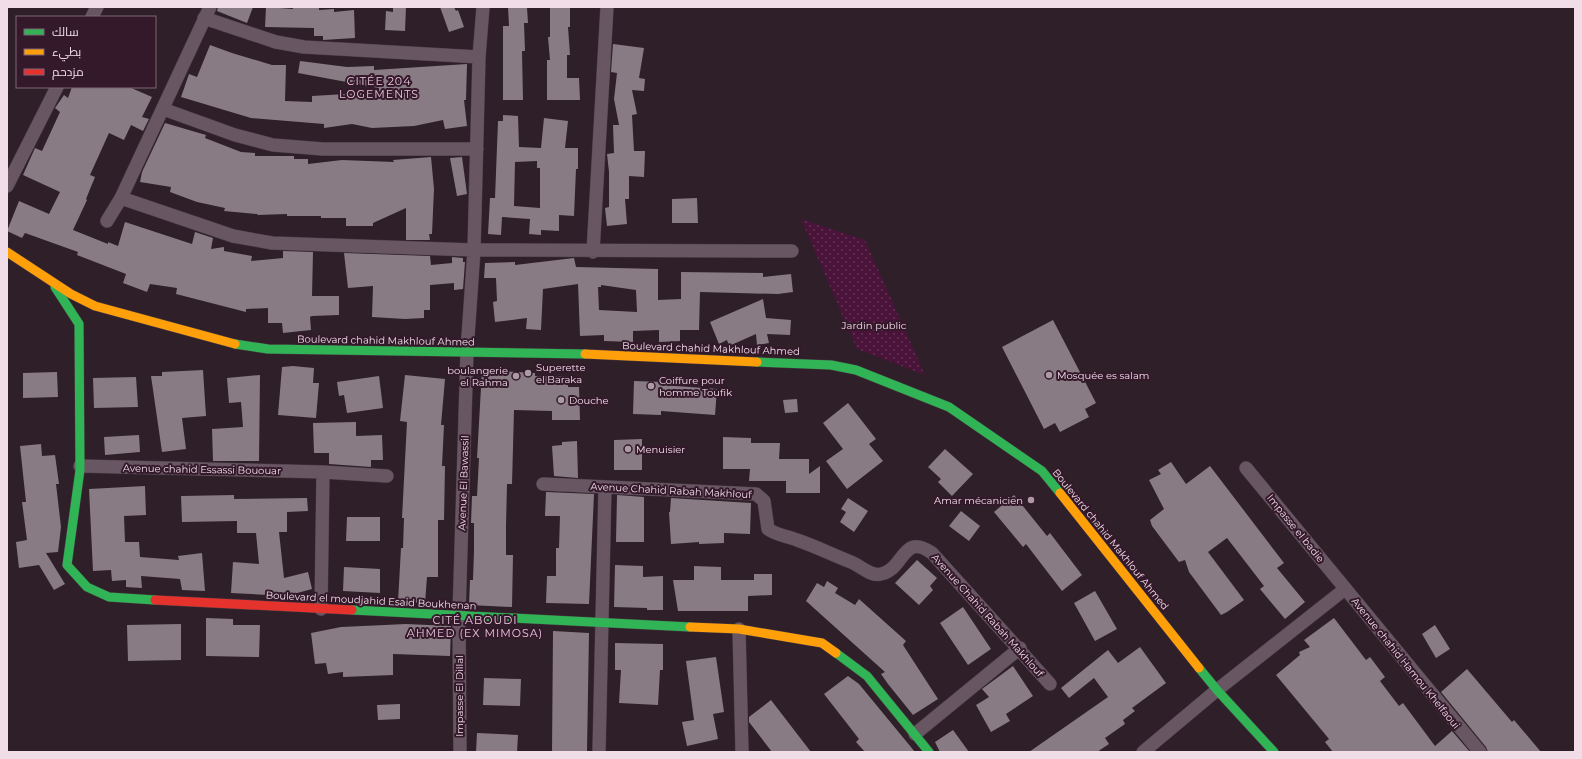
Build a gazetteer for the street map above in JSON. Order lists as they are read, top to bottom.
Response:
{
  "streets": {
    "main road": ["Boulevard chahid Makhlouf Ahmed", "Boulevard el moudjahid Esaid Boukhenan"],
    "street": [
      "Avenue chahid Essassi Bououar",
      "Avenue El Bawassil",
      "Avenue Chahid Rabah Makhlouf",
      "Impasse el badie",
      "Avenue chahid Hamou Khelfaoui",
      "Impasse El Dillal"
    ]
  },
  "crossings": [
    ["Boulevard chahid Makhlouf Ahmed", "Avenue El Bawassil"],
    ["Boulevard chahid Makhlouf Ahmed", "Boulevard el moudjahid Esaid Boukhenan"],
    ["Boulevard chahid Makhlouf Ahmed", "Avenue chahid Hamou Khelfaoui"],
    ["Avenue chahid Essassi Bououar", "Boulevard el moudjahid Esaid Boukhenan"],
    ["Avenue El Bawassil", "Boulevard el moudjahid Esaid Boukhenan"],
    ["Avenue El Bawassil", "Impasse El Dillal"],
    ["Impasse el badie", "Avenue chahid Hamou Khelfaoui"],
    ["Boulevard el moudjahid Esaid Boukhenan", "Impasse El Dillal"]
  ],
  "districts": ["CITÉE 204 LOGEMENTS", "CITÉ ABOUDI AHMED (EX MIMOSA)"],
  "parks": ["Jardin public"],
  "places": [
    "Superette el Baraka",
    "Mosquée es salam",
    "boulangerie el Rahma",
    "Coiffure pour homme Toufik",
    "Douche",
    "Menuisier",
    "Amar mécanicien"
  ],
  "legend": ["سالك", "بطيء", "مزدحم"]
}
